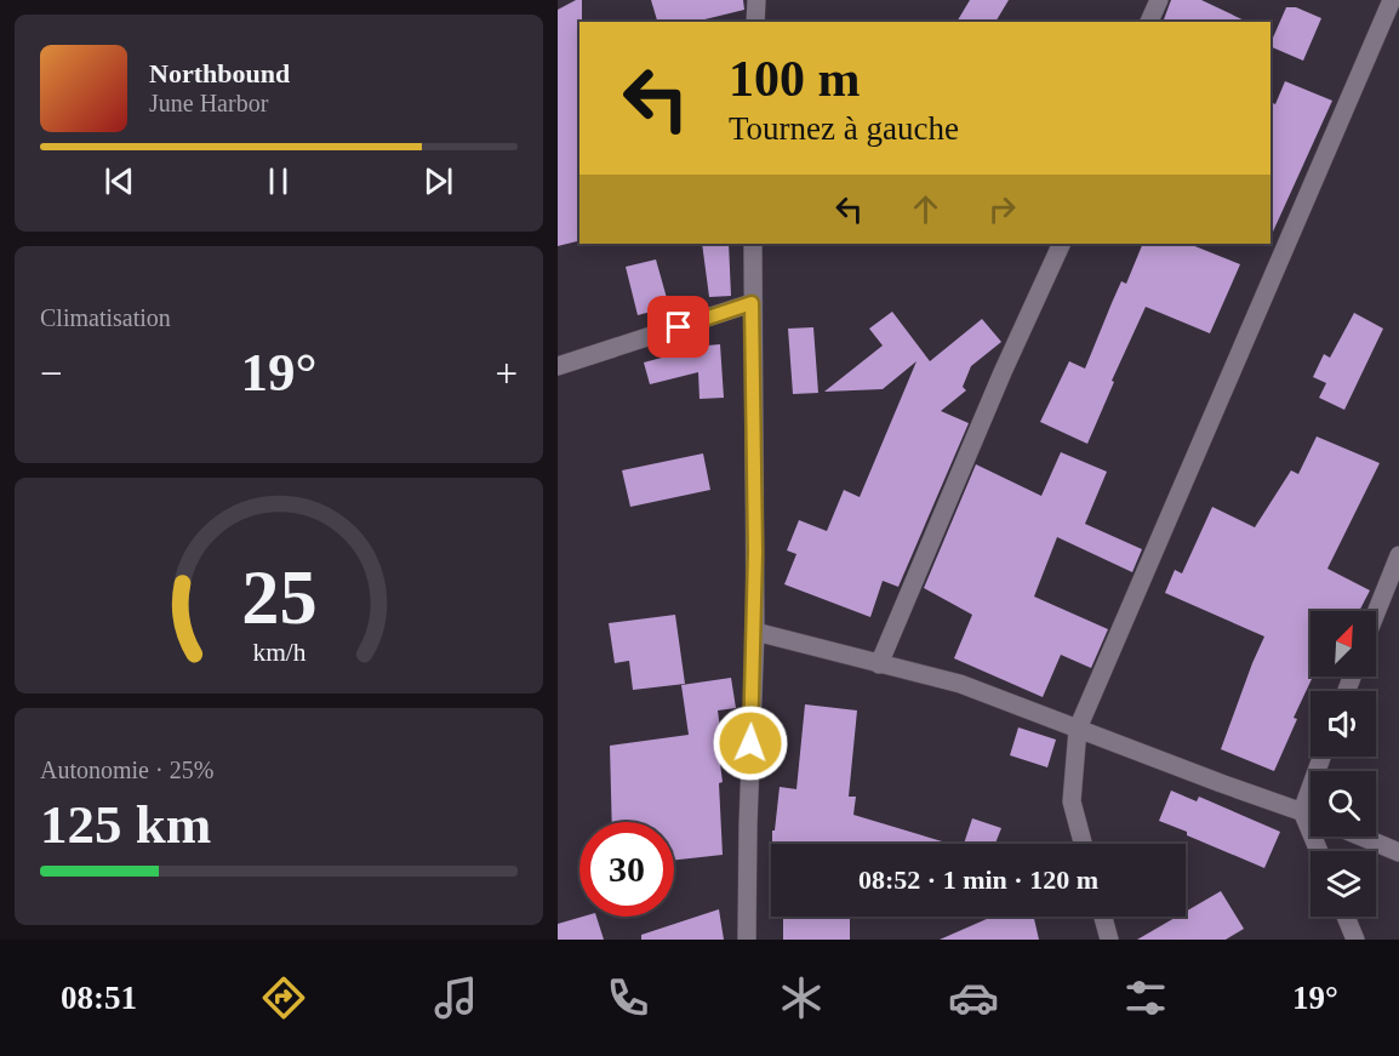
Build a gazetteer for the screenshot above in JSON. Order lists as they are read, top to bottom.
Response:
{
  "north": "top right",
  "page": {
    "turn": ["100 m", "Tournez à gauche"],
    "song": ["Northbound", "June Harbor"],
    "tile": [
      "Climatisation",
      ["Autonomie · 25%", "125 km"]
    ],
    "heat": ["−", "19°", "+"],
    "limit": "30",
    "trip": "08:52 · 1 min · 120 m",
    "tabs": ["08:51", "19°"],
    "gauge": ["25", "km/h"]
  }
}
